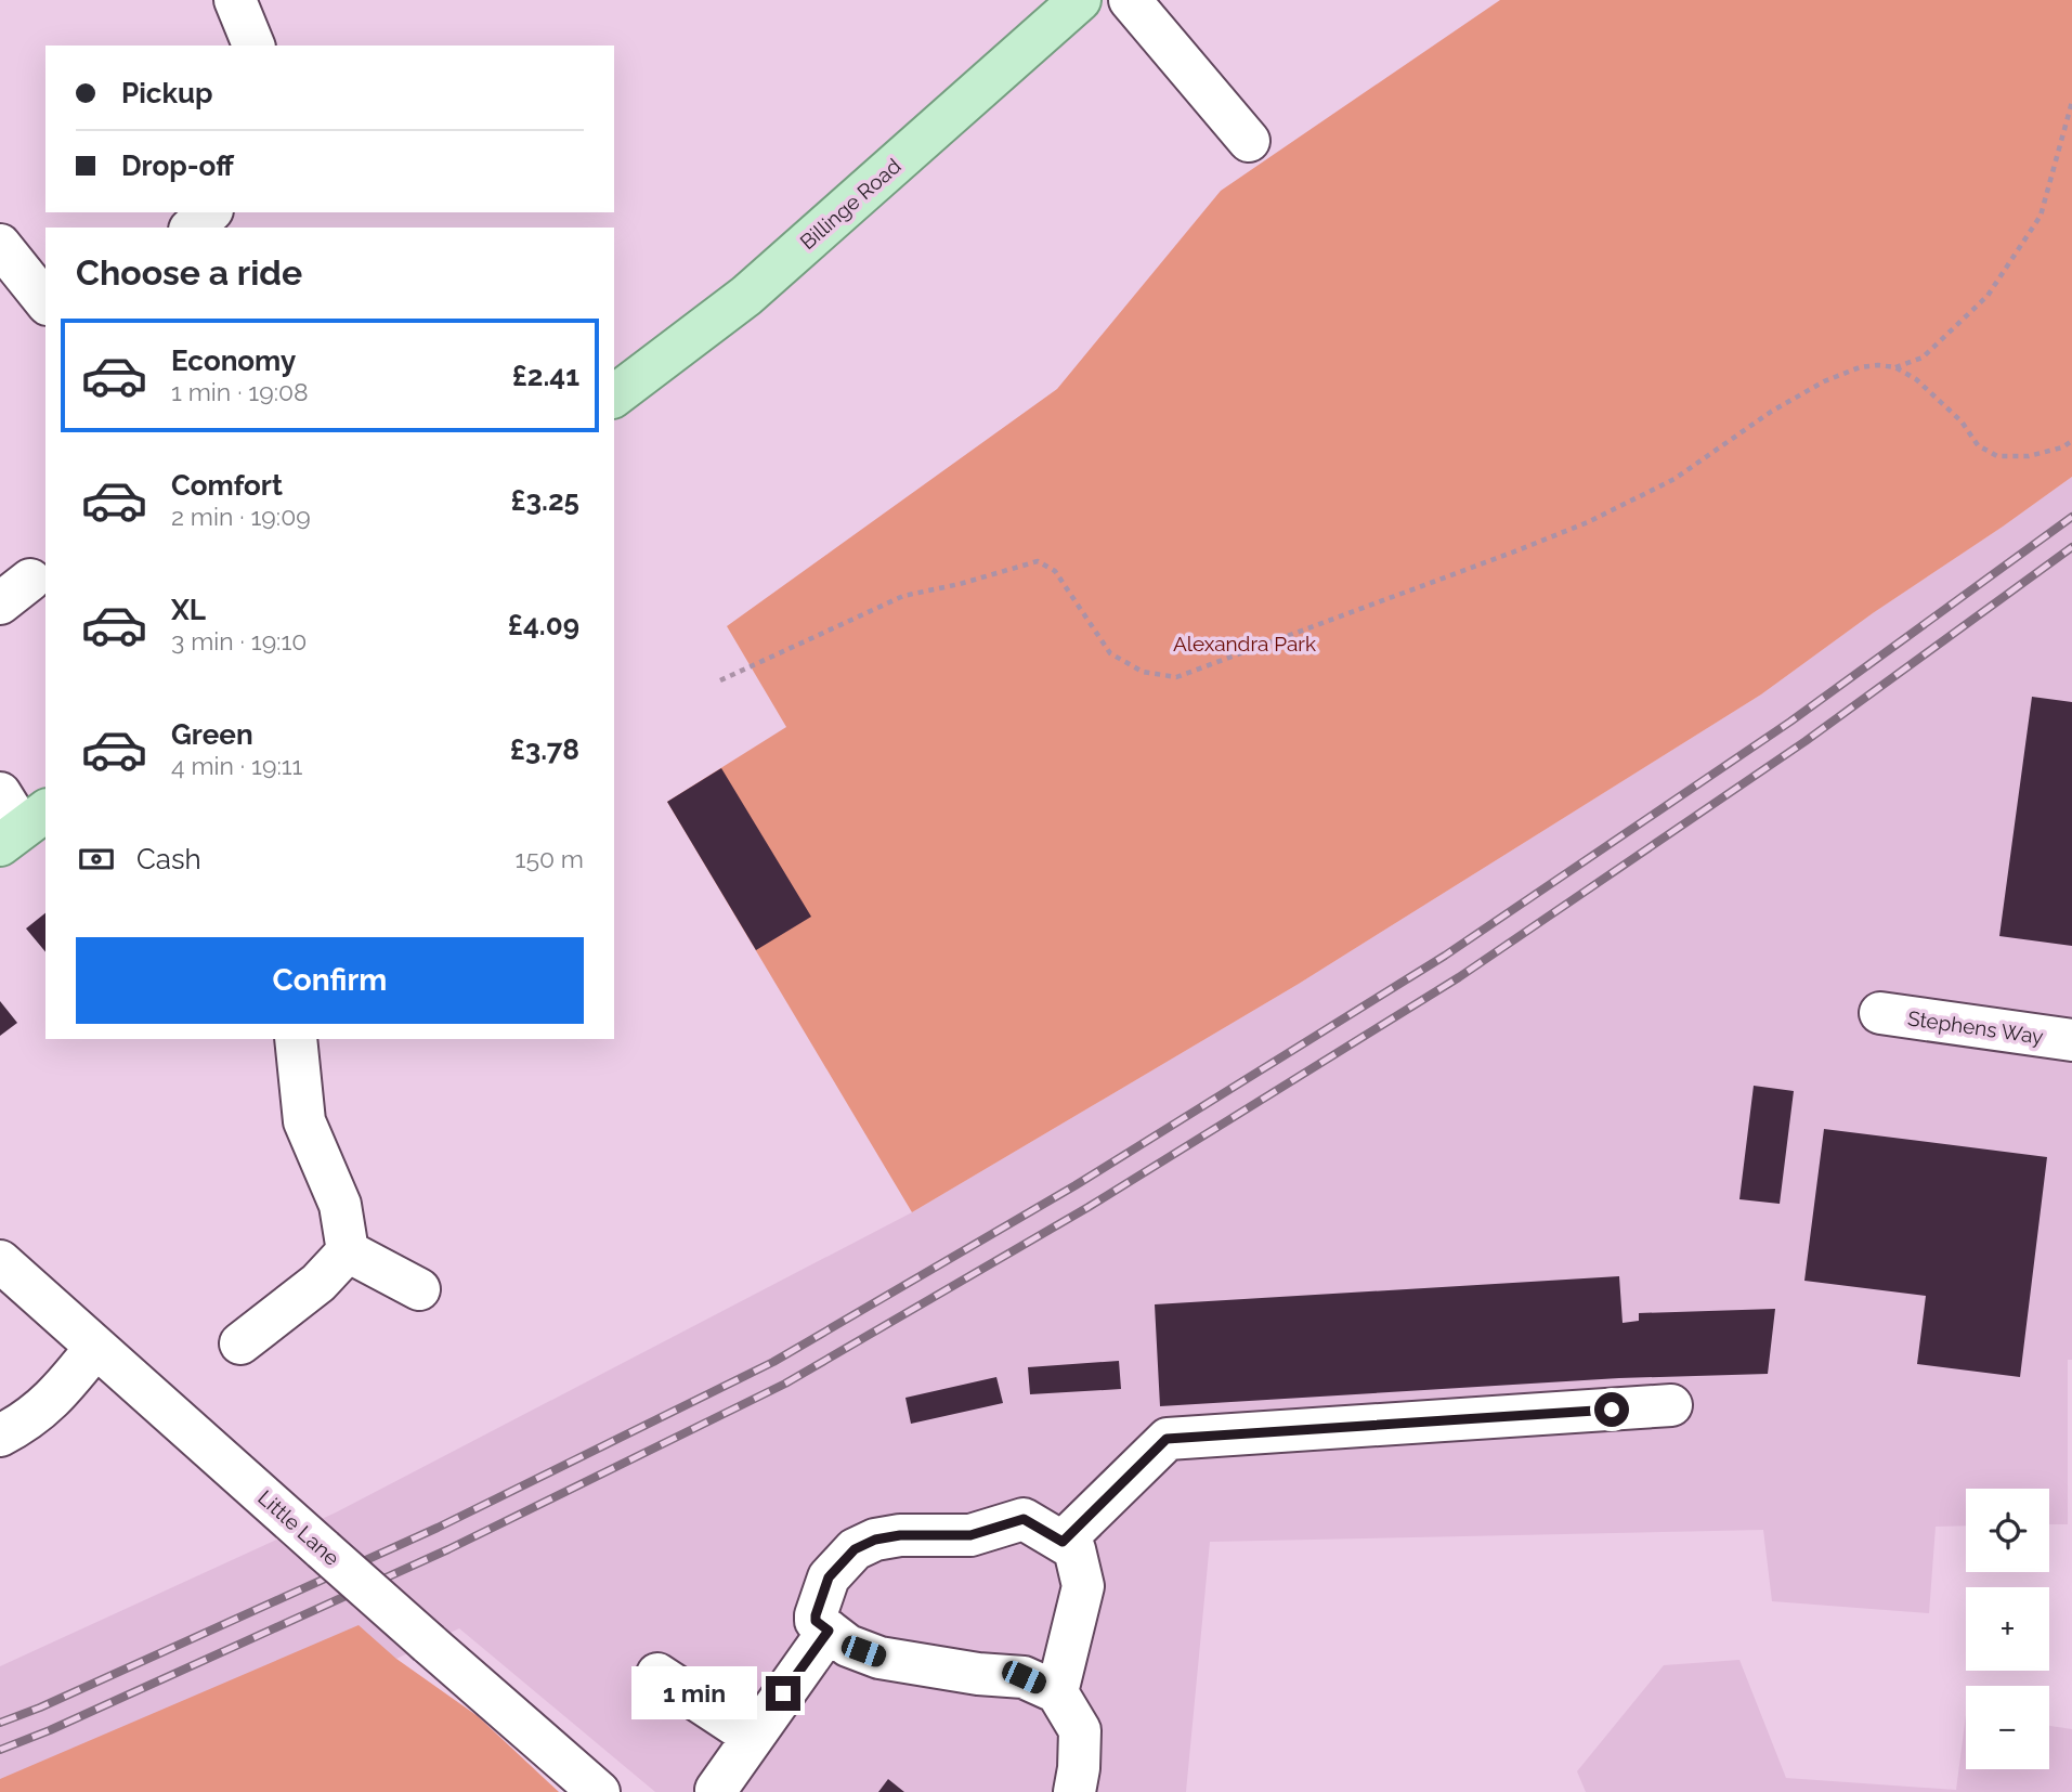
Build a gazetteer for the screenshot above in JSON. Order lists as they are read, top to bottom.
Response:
{
  "streets": {
    "main road": ["Billinge Road"],
    "street": ["Stephens Way", "Little Lane"]
  },
  "parks": ["Alexandra Park"],
  "page": {
    "banner": ["Pickup", "Drop-off"],
    "heading": "Choose a ride",
    "list": [
      {
        "name": "Economy",
        "note": "1 min · 19:08",
        "value": "£2.41"
      },
      {
        "name": "Comfort",
        "note": "2 min · 19:09",
        "value": "£3.25"
      },
      {
        "name": "XL",
        "note": "3 min · 19:10",
        "value": "£4.09"
      },
      {
        "name": "Green",
        "note": "4 min · 19:11",
        "value": "£3.78"
      }
    ],
    "pay": ["Cash", "150 m"],
    "buttons": "Confirm",
    "map_buttons": ["+", "−"],
    "bubble": "1 min"
  }
}
